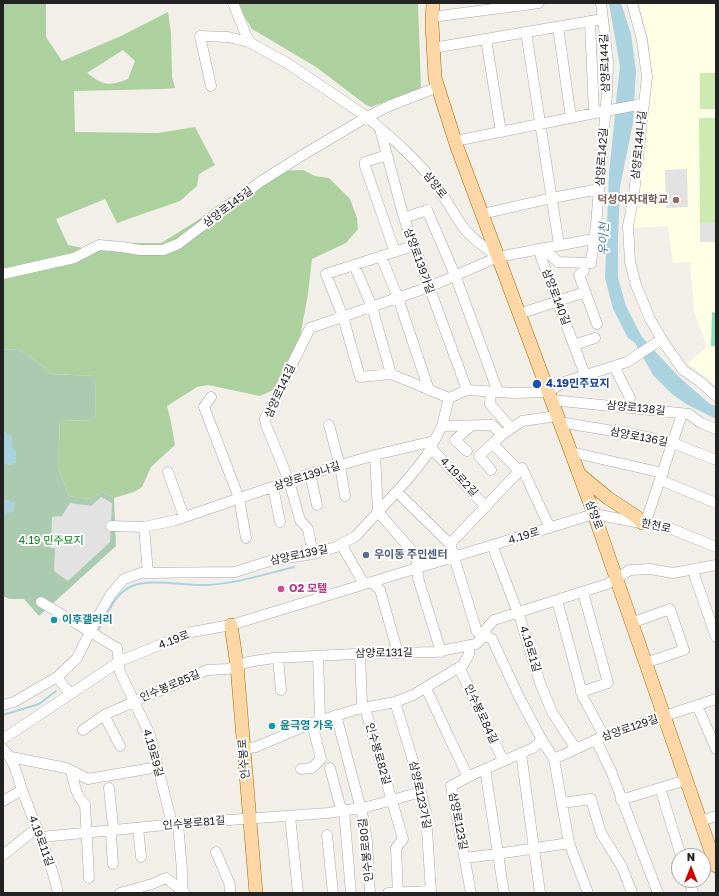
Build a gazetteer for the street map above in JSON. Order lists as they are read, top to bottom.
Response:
{
  "streets": {
    "main road": ["삼양로", "인수봉로"],
    "street": [
      "삼양로144길",
      "삼양로144나길",
      "삼양로142길",
      "삼양로145길",
      "삼양로139가길",
      "삼양로140길",
      "삼양로141길",
      "삼양로138길",
      "삼양로136길",
      "삼양로139나길",
      "4.19로2길",
      "한천로",
      "4.19로",
      "삼양로139길",
      "4.19로1길",
      "삼양로131길",
      "인수봉로85길",
      "인수봉로84길",
      "삼양로129길",
      "4.19로9길",
      "인수봉로82길",
      "삼양로123가길",
      "삼양로123길",
      "인수봉로81길",
      "4.19로11길",
      "인수봉로80길"
    ]
  },
  "crossings": [
    ["삼양로144길", "삼양로142길"],
    ["삼양로142길", "삼양로140길"],
    ["삼양로", "삼양로145길"],
    ["삼양로", "삼양로139가길"],
    ["삼양로", "삼양로141길"],
    ["삼양로", "삼양로138길"],
    ["삼양로", "삼양로136길"],
    ["삼양로", "한천로"],
    ["삼양로", "4.19로"],
    ["삼양로", "삼양로131길"],
    ["삼양로", "삼양로129길"],
    ["삼양로139가길", "삼양로141길"],
    ["삼양로141길", "삼양로139나길"],
    ["삼양로141길", "삼양로139길"],
    ["삼양로139나길", "4.19로2길"],
    ["삼양로139나길", "삼양로139길"],
    ["4.19로2길", "삼양로139길"],
    ["한천로", "4.19로"],
    ["4.19로", "4.19로1길"],
    ["4.19로", "4.19로9길"],
    ["4.19로", "인수봉로"],
    ["삼양로139길", "4.19로9길"],
    ["4.19로1길", "삼양로131길"],
    ["4.19로1길", "삼양로129길"],
    ["삼양로131길", "인수봉로85길"],
    ["삼양로131길", "인수봉로"],
    ["인수봉로85길", "4.19로9길"],
    ["인수봉로85길", "인수봉로"],
    ["인수봉로84길", "삼양로123길"],
    ["4.19로9길", "인수봉로81길"],
    ["인수봉로82길", "인수봉로"],
    ["인수봉로82길", "삼양로123가길"],
    ["인수봉로82길", "인수봉로81길"],
    ["인수봉로82길", "인수봉로80길"],
    ["인수봉로", "인수봉로81길"],
    ["인수봉로81길", "4.19로11길"]
  ],
  "water": ["우이천"],
  "parks": ["4.19 민주묘지"],
  "places": [
    "덕성여자대학교",
    "4.19민주묘지",
    "우이동 주민센터",
    "O2 모텔",
    "이후갤러리",
    "윤극영 가옥"
  ],
  "north": "top"
}
